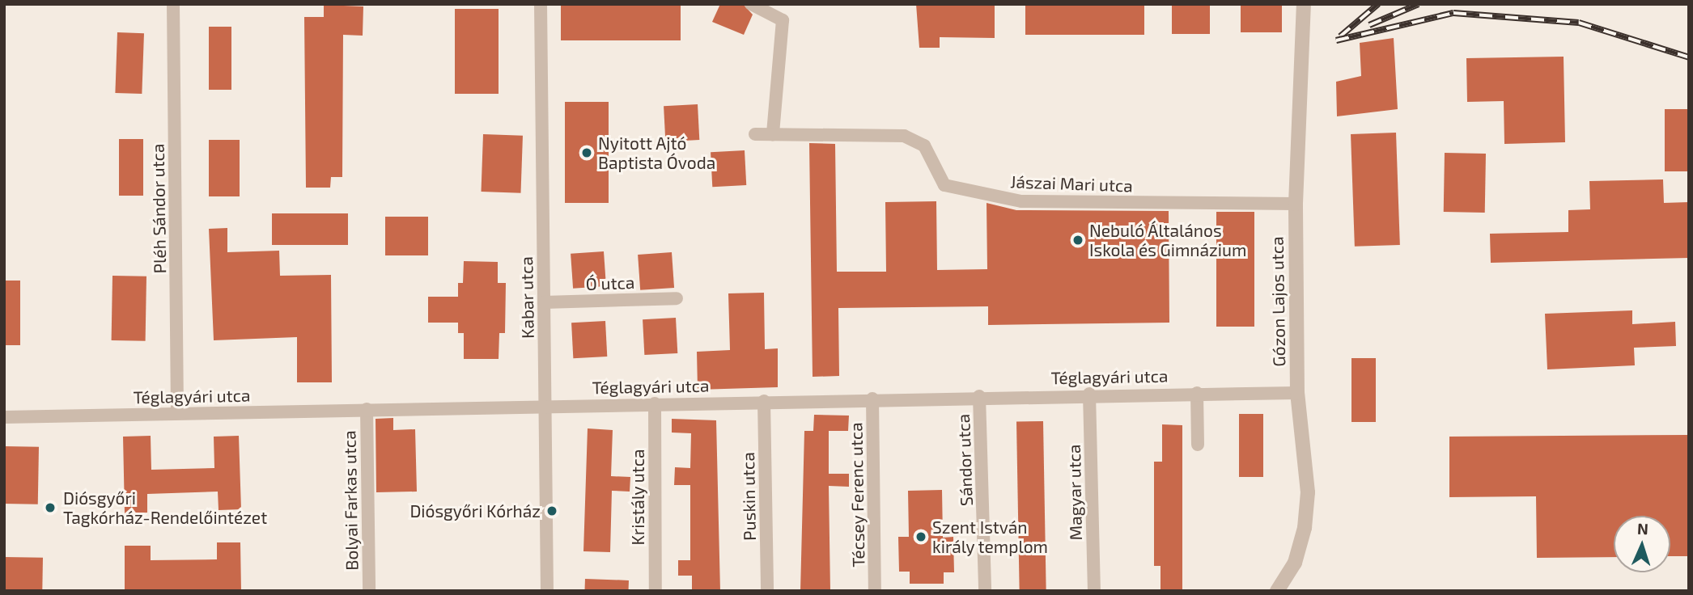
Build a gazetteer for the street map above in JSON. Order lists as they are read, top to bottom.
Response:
{
  "streets": {
    "street": [
      "Jászai Mari utca",
      "Pléh Sándor utca",
      "Ó utca",
      "Kabar utca",
      "Gózon Lajos utca",
      "Téglagyári utca",
      "Sándor utca",
      "Magyar utca",
      "Técsey Ferenc utca",
      "Puskin utca",
      "Kristály utca",
      "Bolyai Farkas utca"
    ]
  },
  "crossings": [
    ["Jászai Mari utca", "Gózon Lajos utca"],
    ["Pléh Sándor utca", "Téglagyári utca"],
    ["Ó utca", "Kabar utca"],
    ["Kabar utca", "Téglagyári utca"],
    ["Gózon Lajos utca", "Téglagyári utca"],
    ["Téglagyári utca", "Sándor utca"],
    ["Téglagyári utca", "Magyar utca"],
    ["Téglagyári utca", "Técsey Ferenc utca"],
    ["Téglagyári utca", "Puskin utca"],
    ["Téglagyári utca", "Kristály utca"],
    ["Téglagyári utca", "Bolyai Farkas utca"]
  ],
  "places": [
    "Nyitott Ajtó Baptista Óvoda",
    "Nebuló Általános Iskola és Gimnázium",
    "Diósgyőri Tagkórház-Rendelőintézet",
    "Diósgyőri Kórház",
    "Szent István király templom"
  ],
  "north": "top"
}
